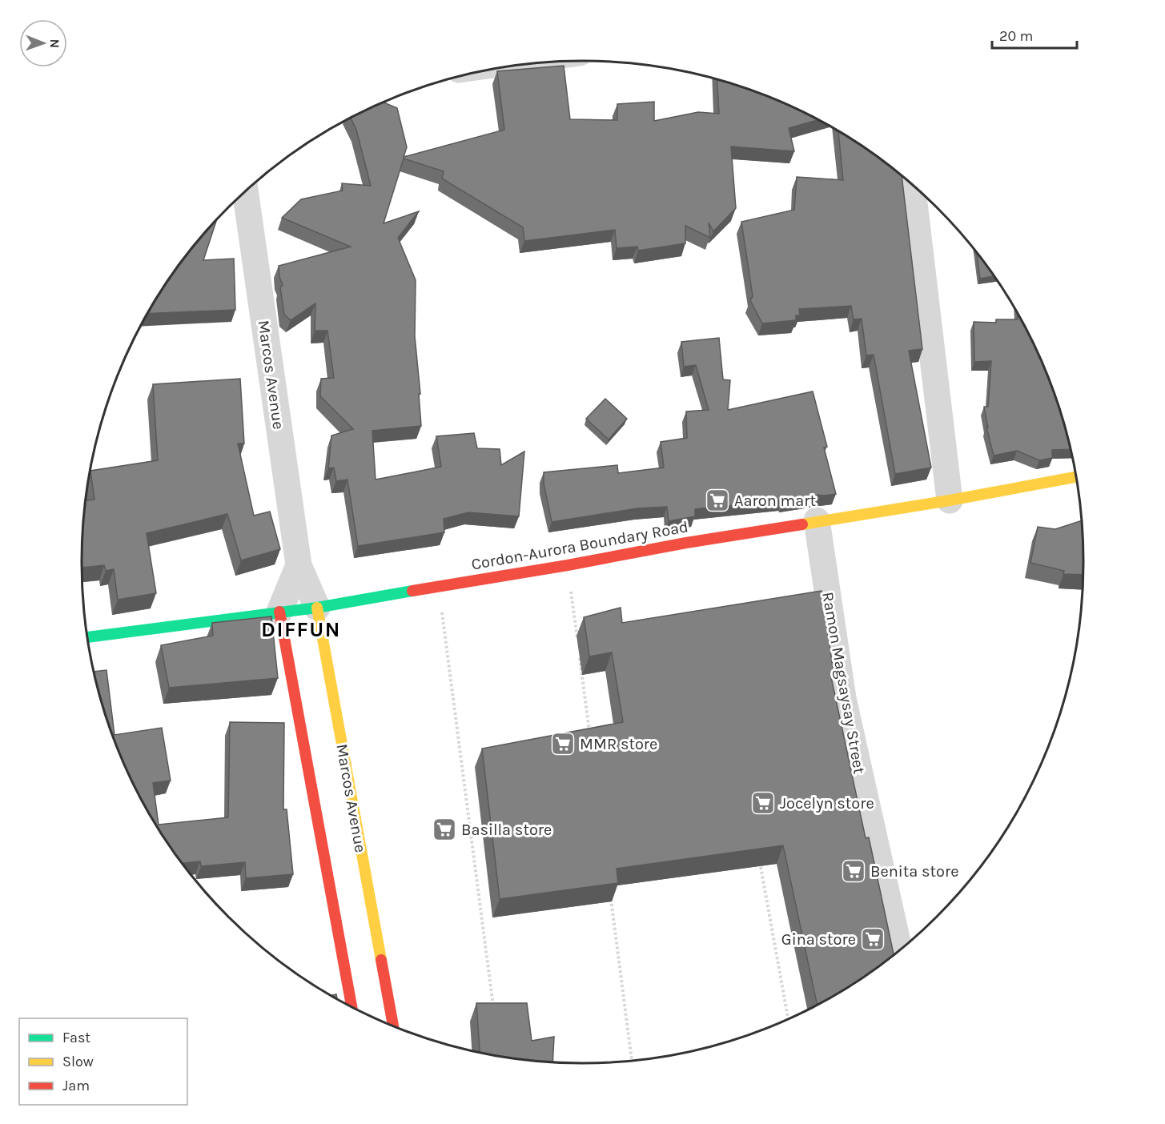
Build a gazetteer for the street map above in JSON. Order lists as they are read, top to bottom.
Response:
{
  "streets": {
    "main road": ["Marcos Avenue", "Cordon-Aurora Boundary Road"],
    "street": ["Ramon Magsaysay Street"]
  },
  "crossings": [
    ["Marcos Avenue", "Cordon-Aurora Boundary Road"],
    ["Cordon-Aurora Boundary Road", "Ramon Magsaysay Street"]
  ],
  "districts": ["DIFFUN"],
  "places": {
    "supermarket": [
      "Aaron mart",
      "MMR store",
      "Jocelyn store",
      "Basilla store",
      "Benita store",
      "Gina store"
    ]
  },
  "legend": ["Fast", "Slow", "Jam"],
  "scale_bar": "20 m",
  "north": "right"
}
